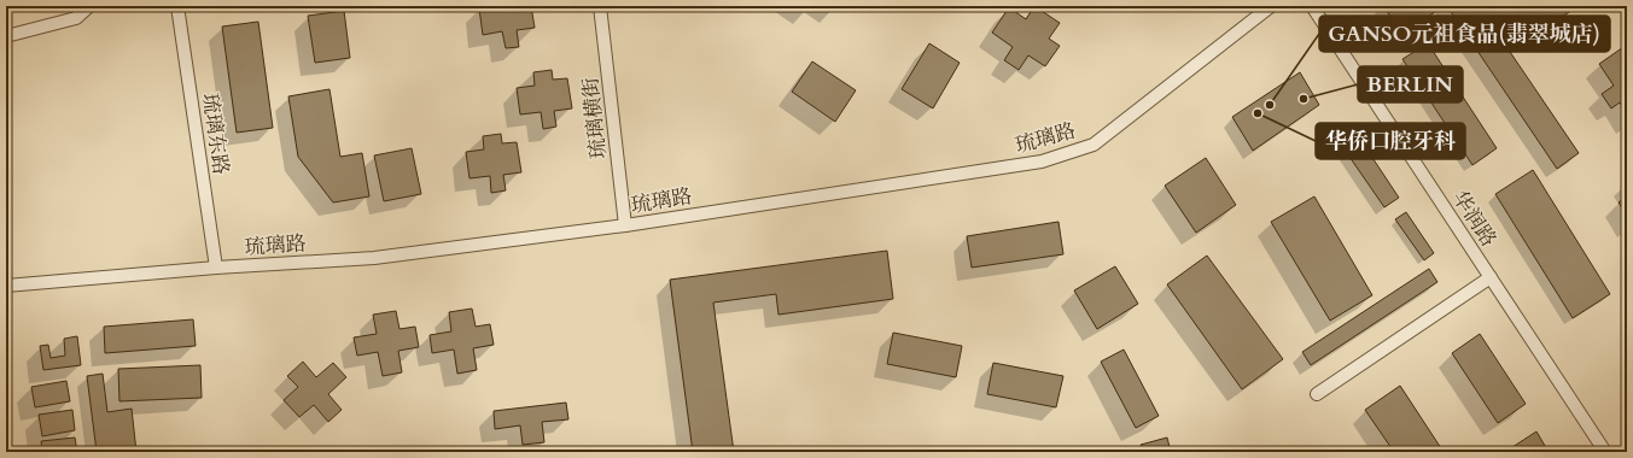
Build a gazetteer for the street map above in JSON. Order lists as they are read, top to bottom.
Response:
{
  "streets": {
    "street": [
      "琉璃横街",
      "琉璃东路",
      "琉璃路",
      "华润路"
    ]
  },
  "crossings": [
    ["琉璃横街", "琉璃路"],
    ["琉璃东路", "琉璃路"]
  ],
  "places": ["BERLIN", "GANSO元祖食品(翡翠城店)", "华侨口腔牙科"]
}
